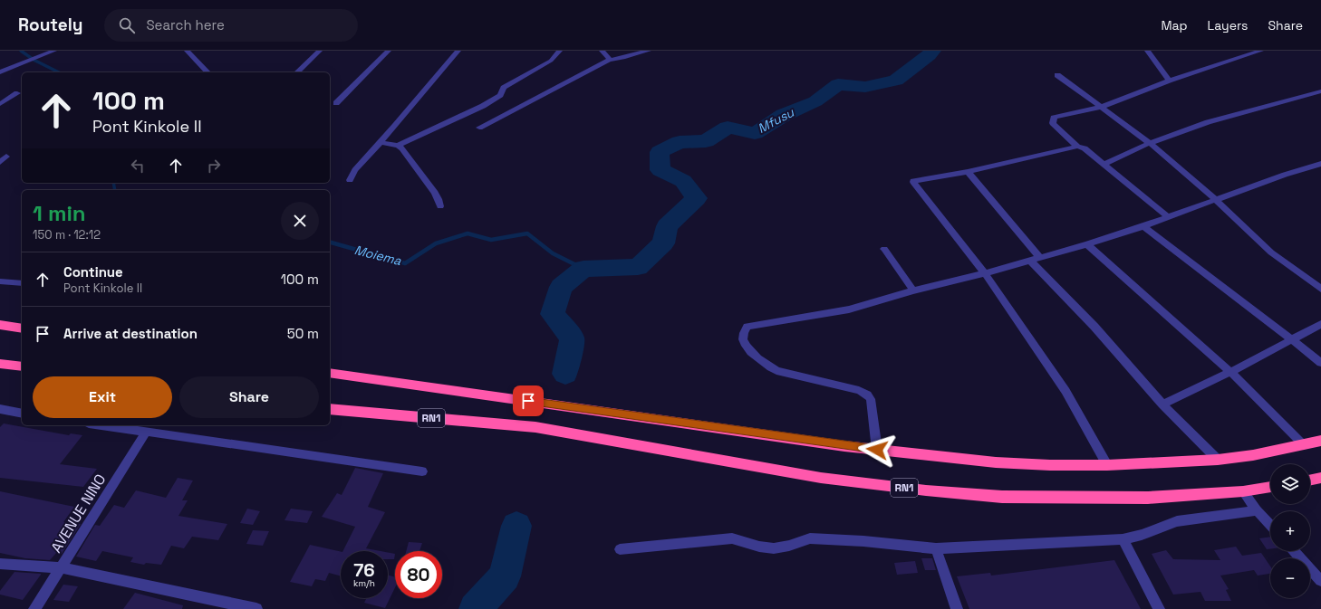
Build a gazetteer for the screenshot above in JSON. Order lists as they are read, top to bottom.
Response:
{
  "streets": {
    "highway": ["RN1"],
    "street": ["AVENUE NINO"]
  },
  "water": ["Mfusu", "Moiema"],
  "page": {
    "header": "Routely",
    "search": "Search here",
    "nav": ["Map", "Layers", "Share"],
    "turn": ["100 m", "Pont Kinkole II"],
    "heading": ["1 min", "150 m · 12:12"],
    "list": [
      {
        "name": "Continue",
        "note": "Pont Kinkole II",
        "value": "100 m"
      },
      {
        "name": "Arrive at destination",
        "value": "50 m"
      }
    ],
    "buttons": ["Exit", "Share"],
    "map_buttons": ["+", "−"],
    "speed": "76 km/h",
    "limit": "80"
  }
}
